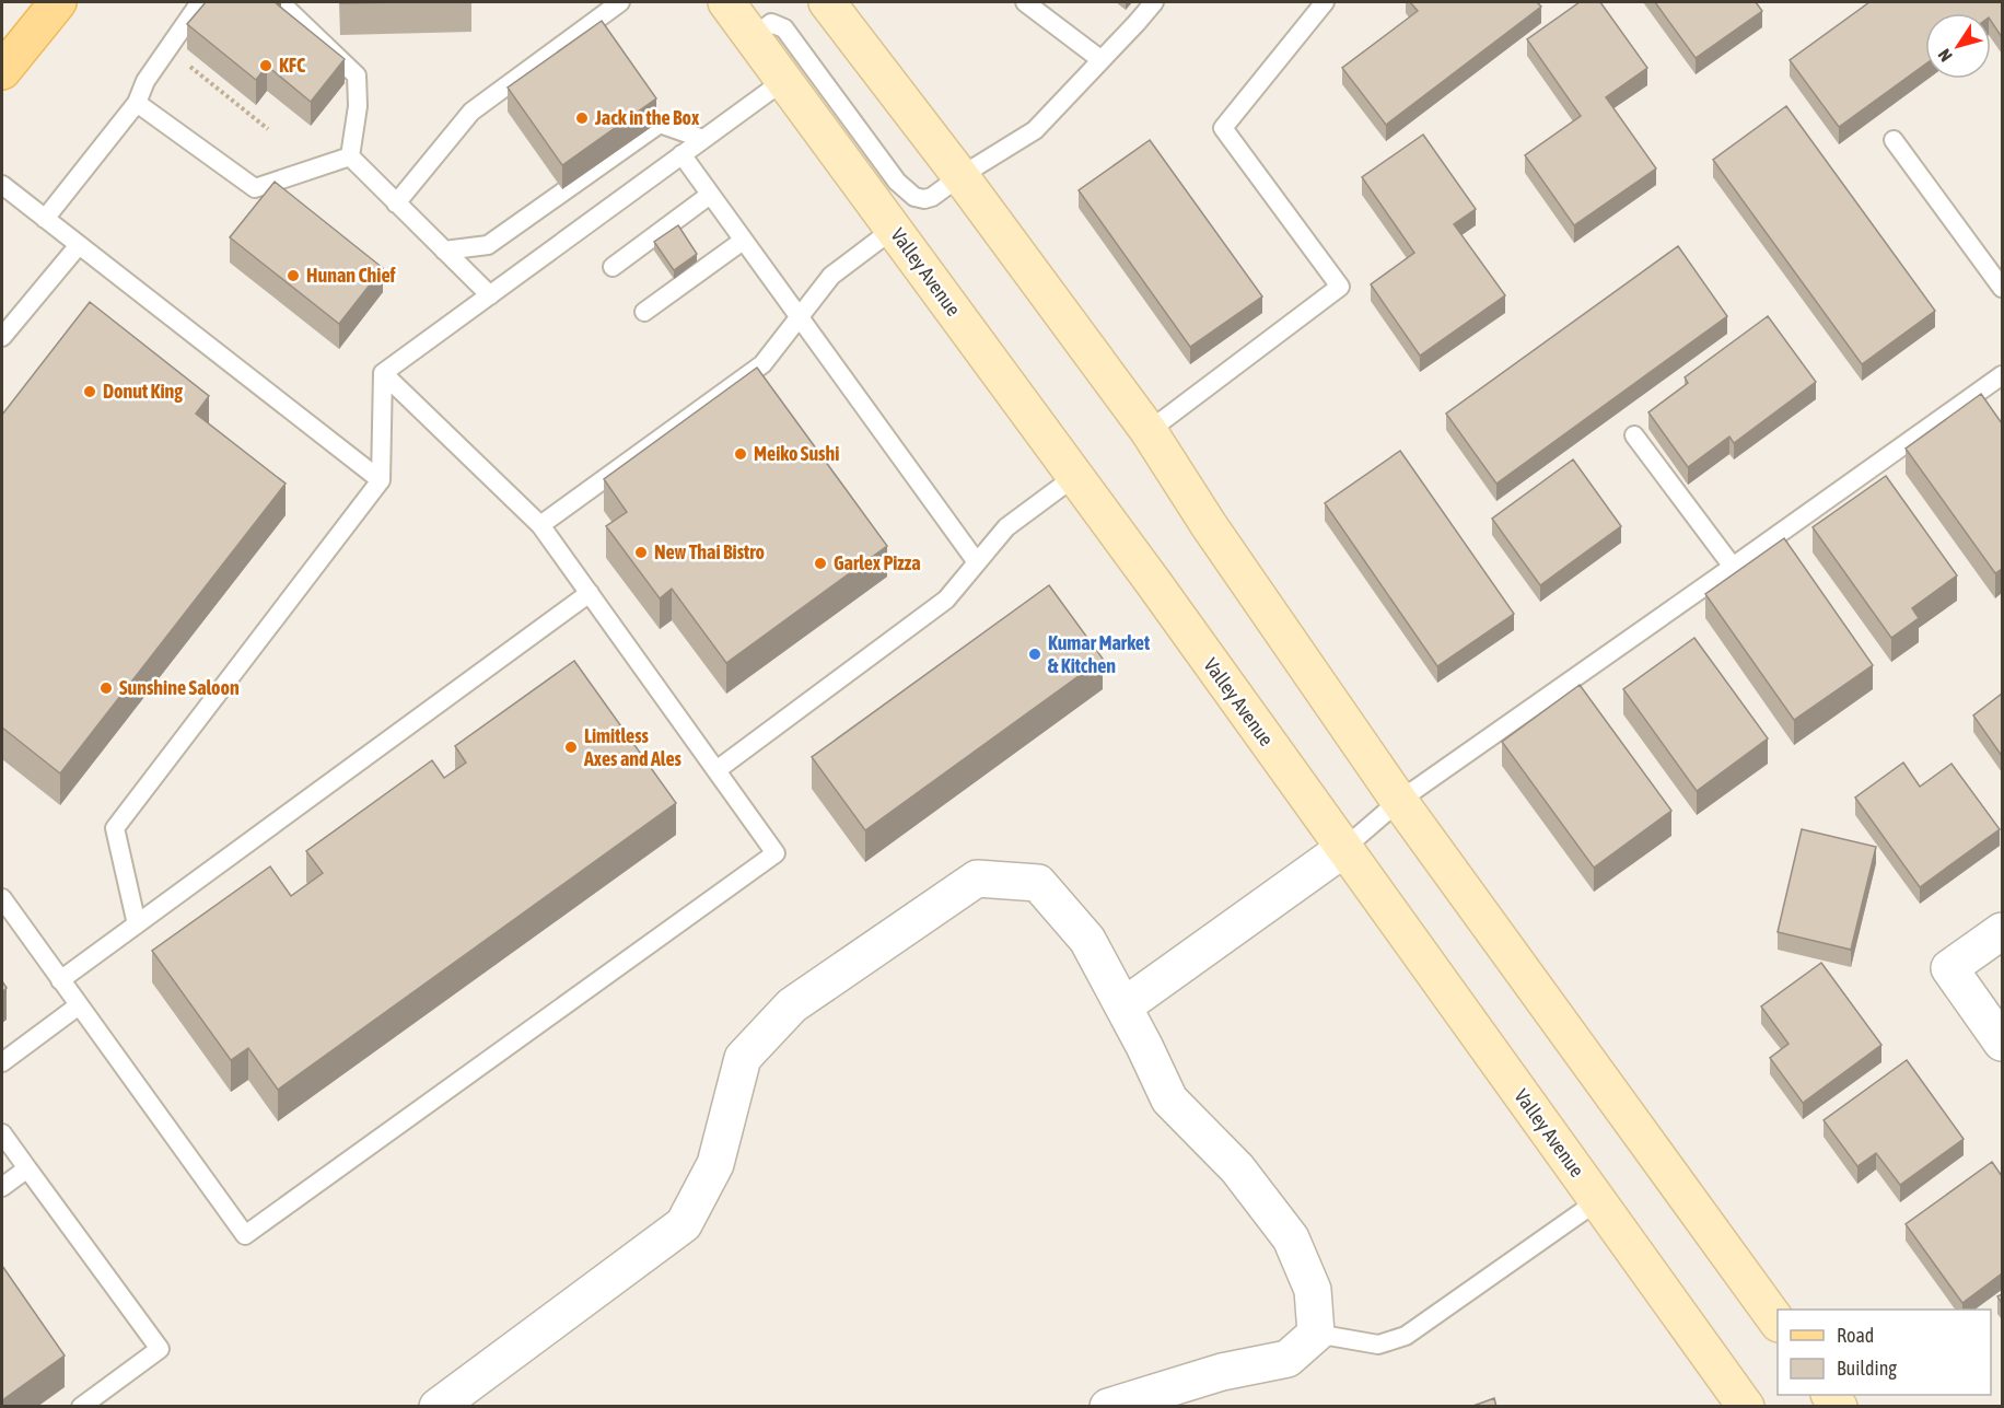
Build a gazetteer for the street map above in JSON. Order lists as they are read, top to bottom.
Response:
{
  "streets": {
    "main road": ["Valley Avenue"]
  },
  "places": [
    "KFC",
    "Jack in the Box",
    "Hunan Chief",
    "Donut King",
    "Meiko Sushi",
    "New Thai Bistro",
    "Garlex Pizza",
    "Kumar Market & Kitchen",
    "Sunshine Saloon",
    "Limitless Axes and Ales"
  ],
  "legend": ["Road", "Building"],
  "north": "bottom left"
}
